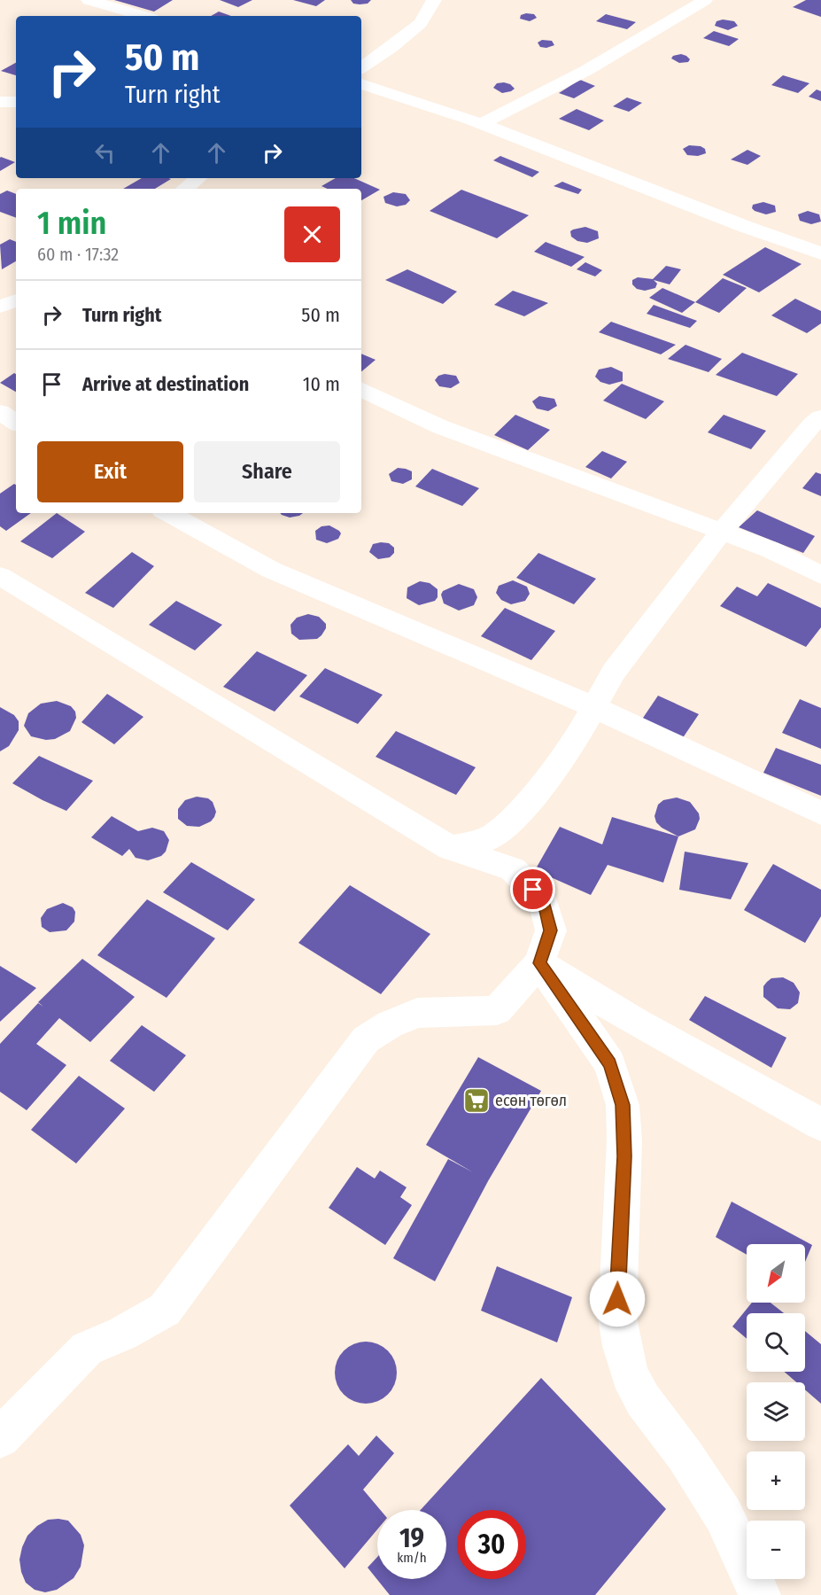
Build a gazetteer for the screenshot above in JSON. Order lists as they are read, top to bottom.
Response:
{
  "places": {
    "supermarket": ["есөн төгөл"]
  },
  "north": "bottom left",
  "page": {
    "turn": ["50 m", "Turn right"],
    "heading": ["1 min", "60 m · 17:32"],
    "list": [
      {
        "name": "Turn right",
        "value": "50 m"
      },
      {
        "name": "Arrive at destination",
        "value": "10 m"
      }
    ],
    "buttons": ["Exit", "Share"],
    "map_buttons": ["+", "−"],
    "speed": "19 km/h",
    "limit": "30"
  }
}
